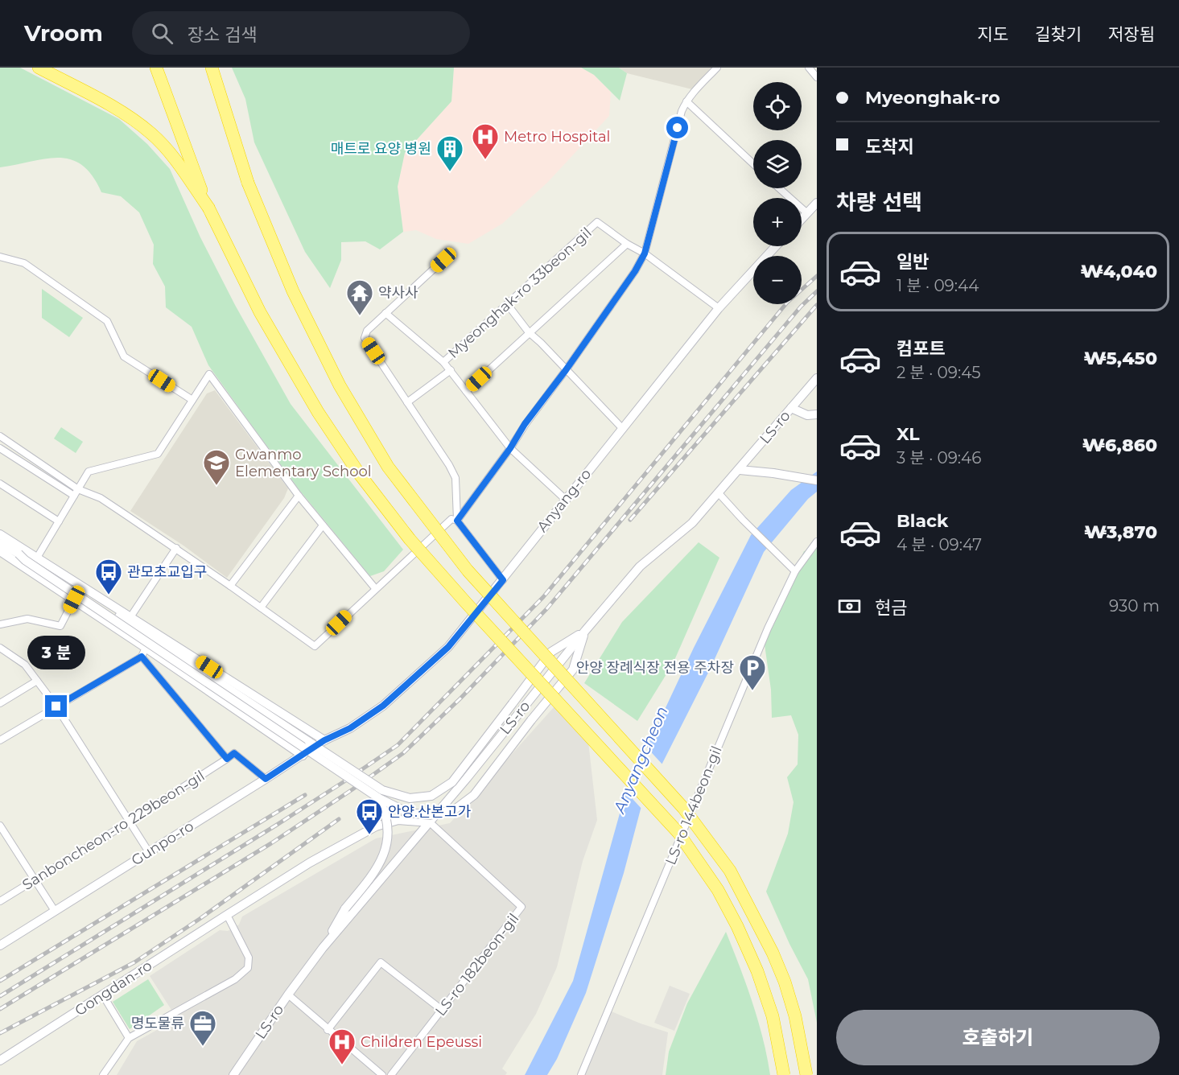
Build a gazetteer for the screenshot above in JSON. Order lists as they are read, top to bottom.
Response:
{
  "streets": {
    "street": [
      "Myeonghak-ro 33beon-gil",
      "LS-ro",
      "Anyang-ro",
      "LS-ro 144beon-gil",
      "Sanboncheon-ro 229beon-gil",
      "Gunpo-ro",
      "LS-ro 182beon-gil",
      "Gongdan-ro"
    ]
  },
  "crossings": [
    ["Myeonghak-ro 33beon-gil", "Anyang-ro"],
    ["LS-ro", "LS-ro 182beon-gil"],
    ["LS-ro", "Gongdan-ro"],
    ["Anyang-ro", "Gunpo-ro"],
    ["LS-ro 182beon-gil", "Gongdan-ro"]
  ],
  "water": ["Anyangcheon"],
  "places": {
    "hospital": ["Metro Hospital", "Children Epeussi"],
    "building": ["매트로 요양 병원"],
    "temple": ["약사사"],
    "school or university": ["Gwanmo Elementary School"],
    "bus stop": ["관모초교입구", "안양.산본고가"],
    "parking": ["안양 장례식장 전용 주차장"],
    "office": ["명도물류"]
  },
  "page": {
    "header": "Vroom",
    "search": "장소 검색",
    "nav": ["지도", "길찾기", "저장됨"],
    "banner": ["Myeonghak-ro", "도착지"],
    "map_buttons": ["+", "−"],
    "heading": "차량 선택",
    "list": [
      {
        "name": "일반",
        "note": "1 분 · 09:44",
        "value": "₩4,040"
      },
      {
        "name": "컴포트",
        "note": "2 분 · 09:45",
        "value": "₩5,450"
      },
      {
        "name": "XL",
        "note": "3 분 · 09:46",
        "value": "₩6,860"
      },
      {
        "name": "Black",
        "note": "4 분 · 09:47",
        "value": "₩3,870"
      }
    ],
    "pay": ["현금", "930 m"],
    "bubble": "3 분",
    "buttons": "호출하기"
  }
}
